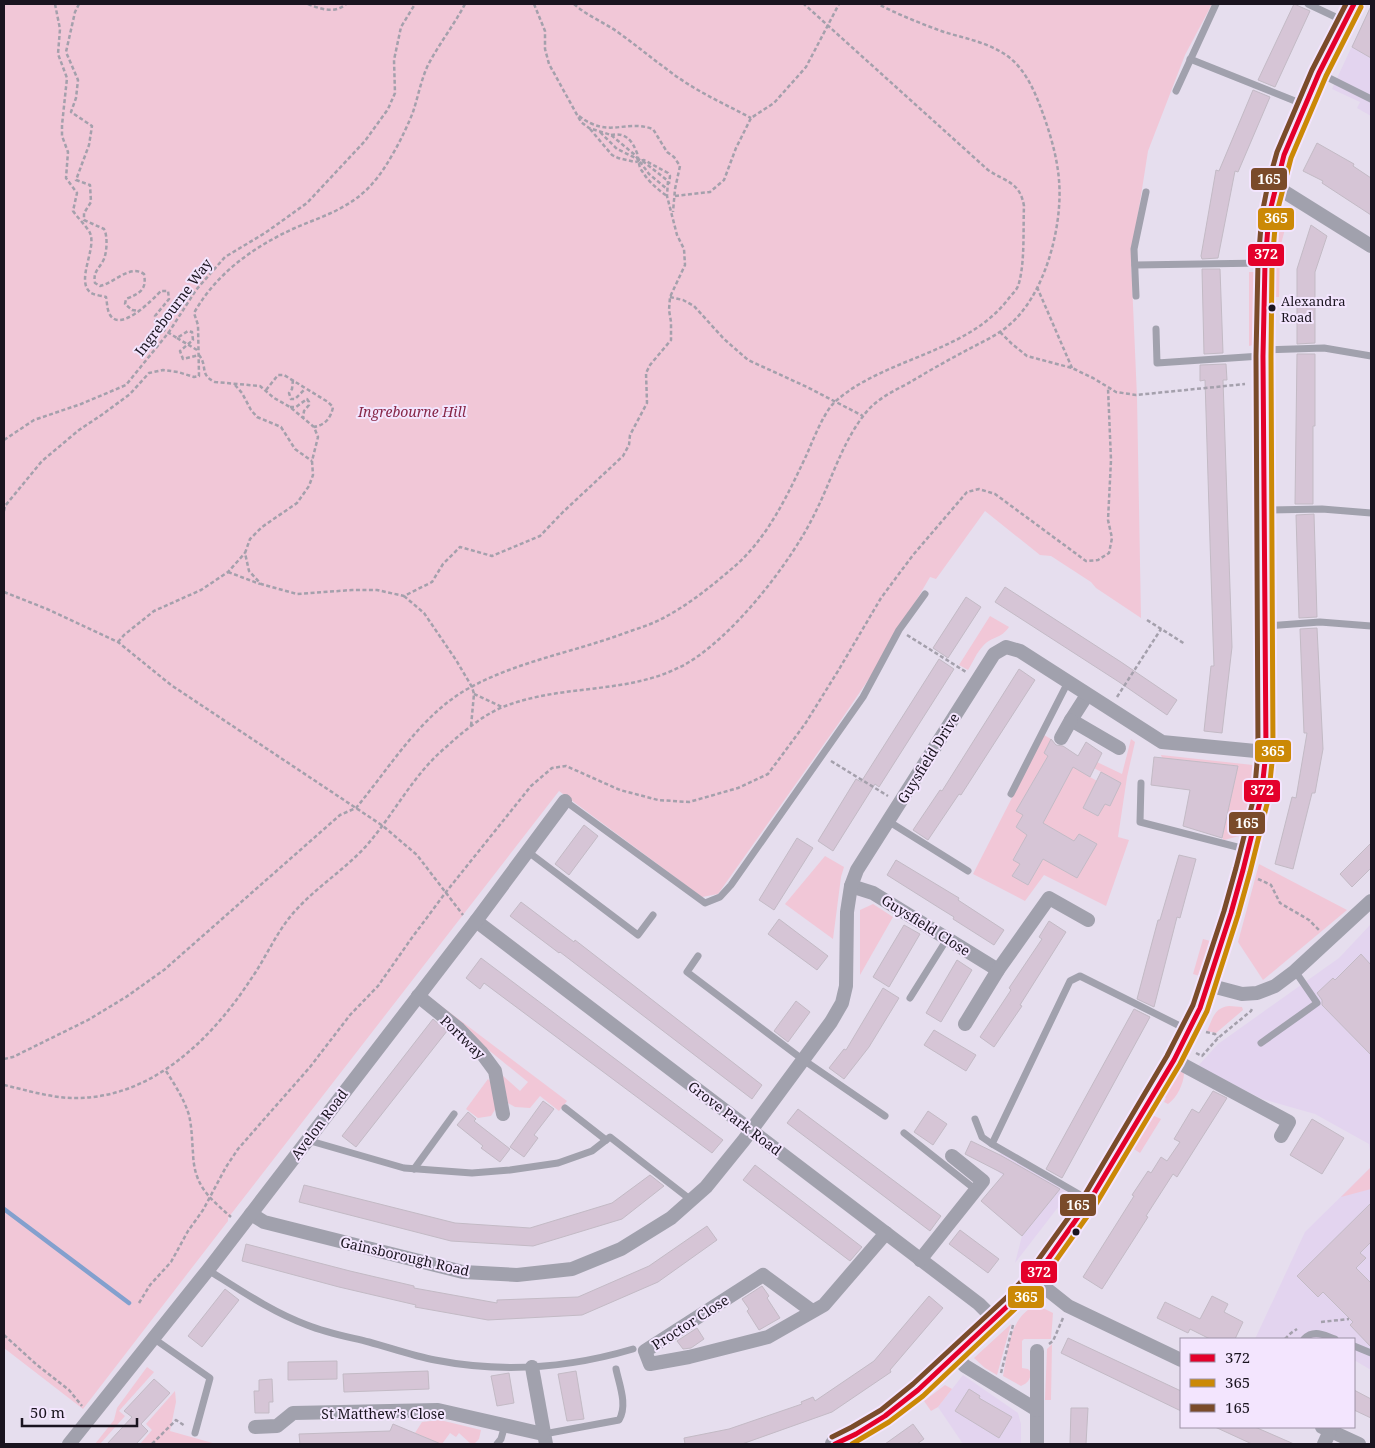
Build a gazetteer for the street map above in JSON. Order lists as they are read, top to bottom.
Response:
{
  "streets": {
    "street": [
      "Guysfield Drive",
      "Guysfield Close",
      "Portway",
      "Grove Park Road",
      "Avelon Road",
      "Gainsborough Road",
      "Proctor Close",
      "St Matthew's Close"
    ],
    "path": ["Ingrebourne Way"]
  },
  "crossings": [
    ["Guysfield Drive", "Guysfield Close"],
    ["Guysfield Drive", "Grove Park Road"],
    ["Guysfield Drive", "Gainsborough Road"],
    ["Portway", "Avelon Road"],
    ["Grove Park Road", "Avelon Road"],
    ["Grove Park Road", "Gainsborough Road"],
    ["Grove Park Road", "Proctor Close"],
    ["Avelon Road", "Gainsborough Road"]
  ],
  "parks": ["Ingrebourne Hill"],
  "places": ["Alexandra Road"],
  "lines": ["transit line 372", "transit line 165", "transit line 365"],
  "legend": ["372", "365", "165"],
  "scale_bar": "50 m"
}
